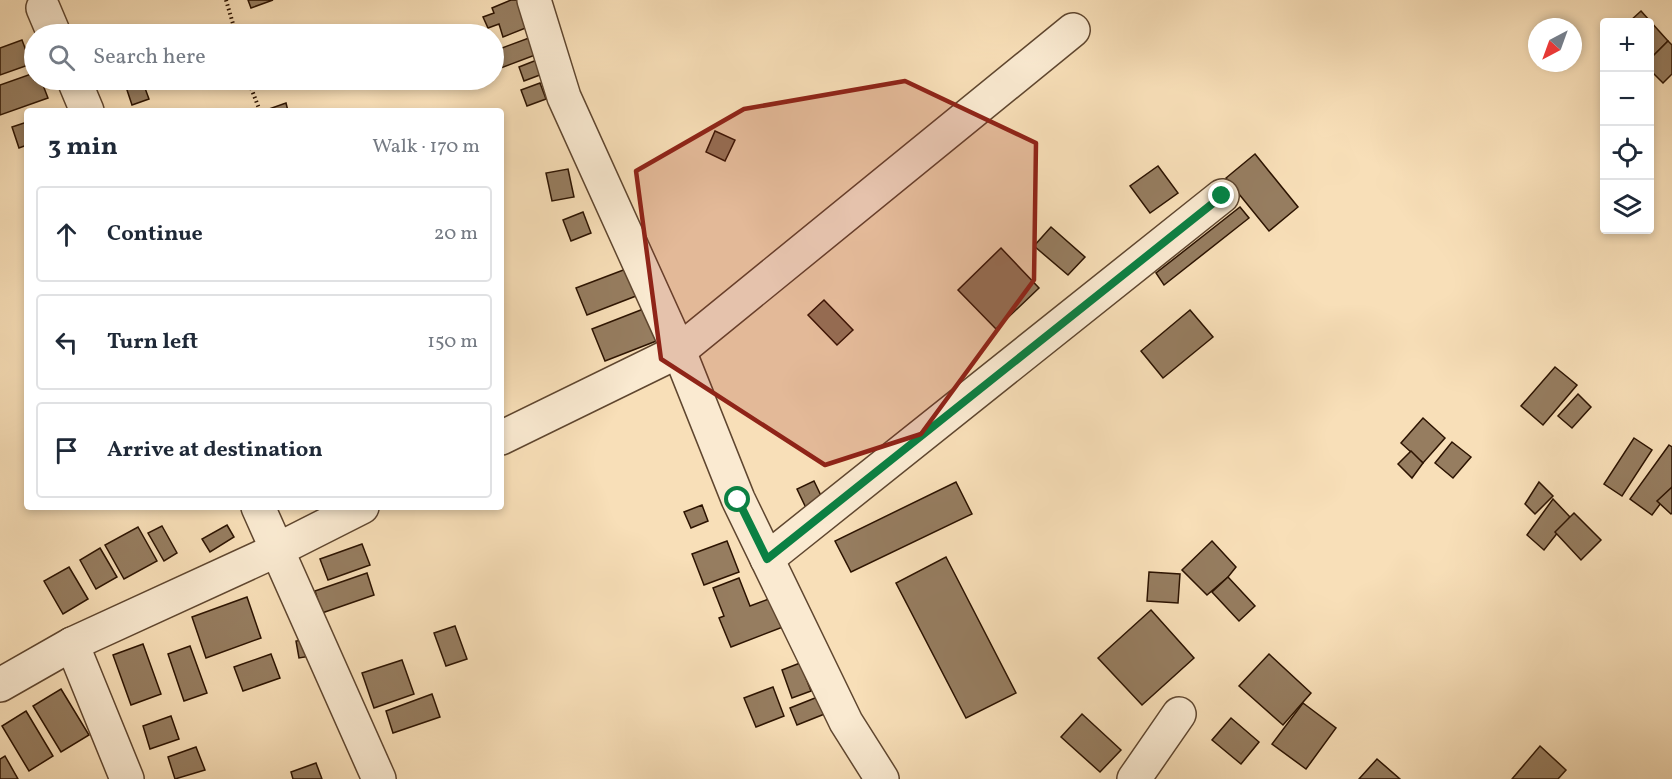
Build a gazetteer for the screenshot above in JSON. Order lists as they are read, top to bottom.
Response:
{
  "north": "bottom left",
  "page": {
    "map_buttons": ["+", "−"],
    "search": "Search here",
    "heading": ["3 min", "Walk · 170 m"],
    "list": [
      ["Continue", "20 m"],
      ["Turn left", "150 m"],
      "Arrive at destination"
    ]
  }
}
